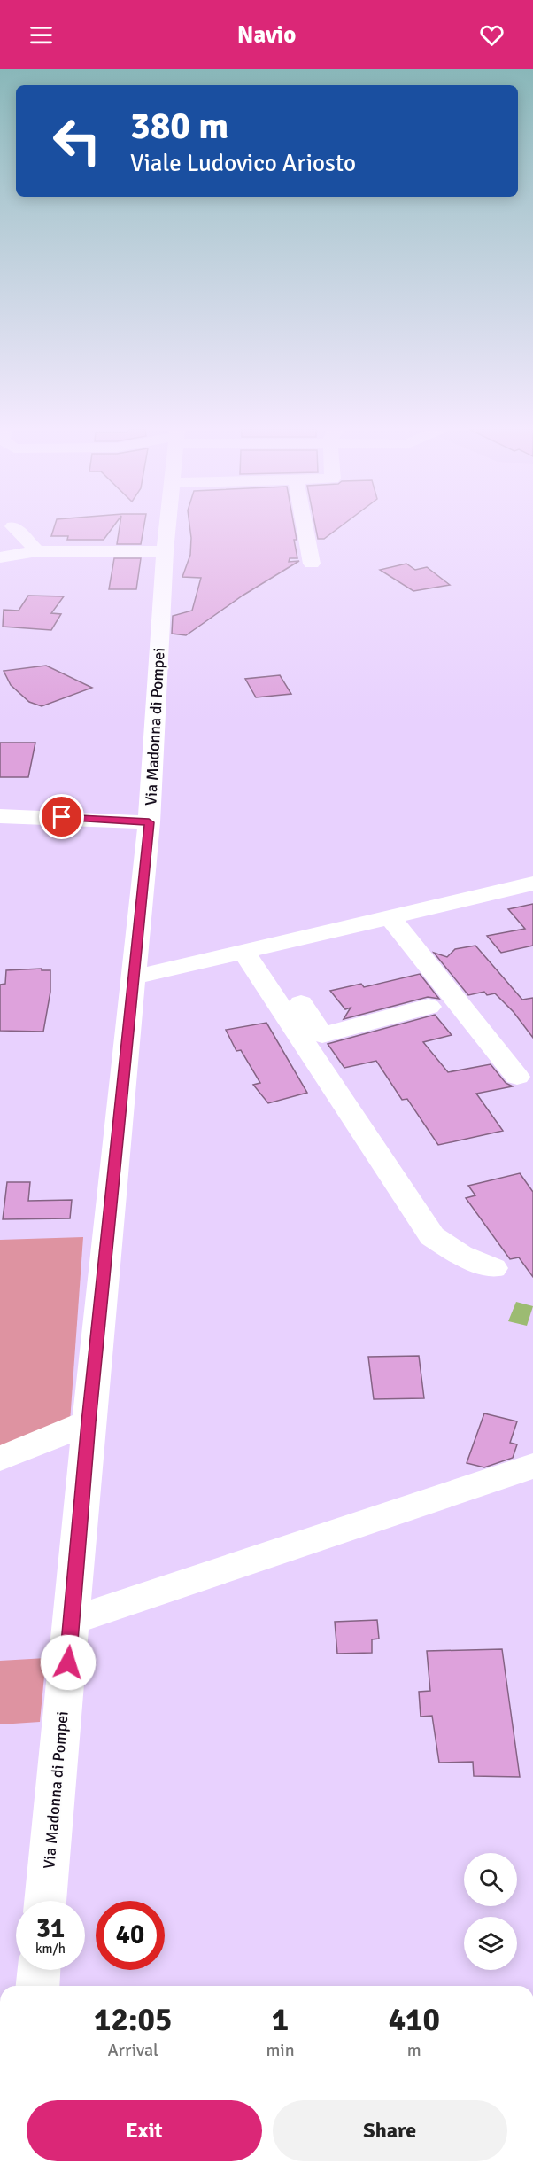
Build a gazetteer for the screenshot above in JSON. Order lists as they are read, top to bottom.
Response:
{
  "streets": {
    "street": ["Via Madonna di Pompei"]
  },
  "page": {
    "header": "Navio",
    "turn": ["380 m", "Viale Ludovico Ariosto"],
    "speed": "31 km/h",
    "limit": "40",
    "eta": [
      "12:05",
      "Arrival",
      "1",
      "min",
      "410",
      "m"
    ],
    "buttons": ["Exit", "Share"]
  }
}
